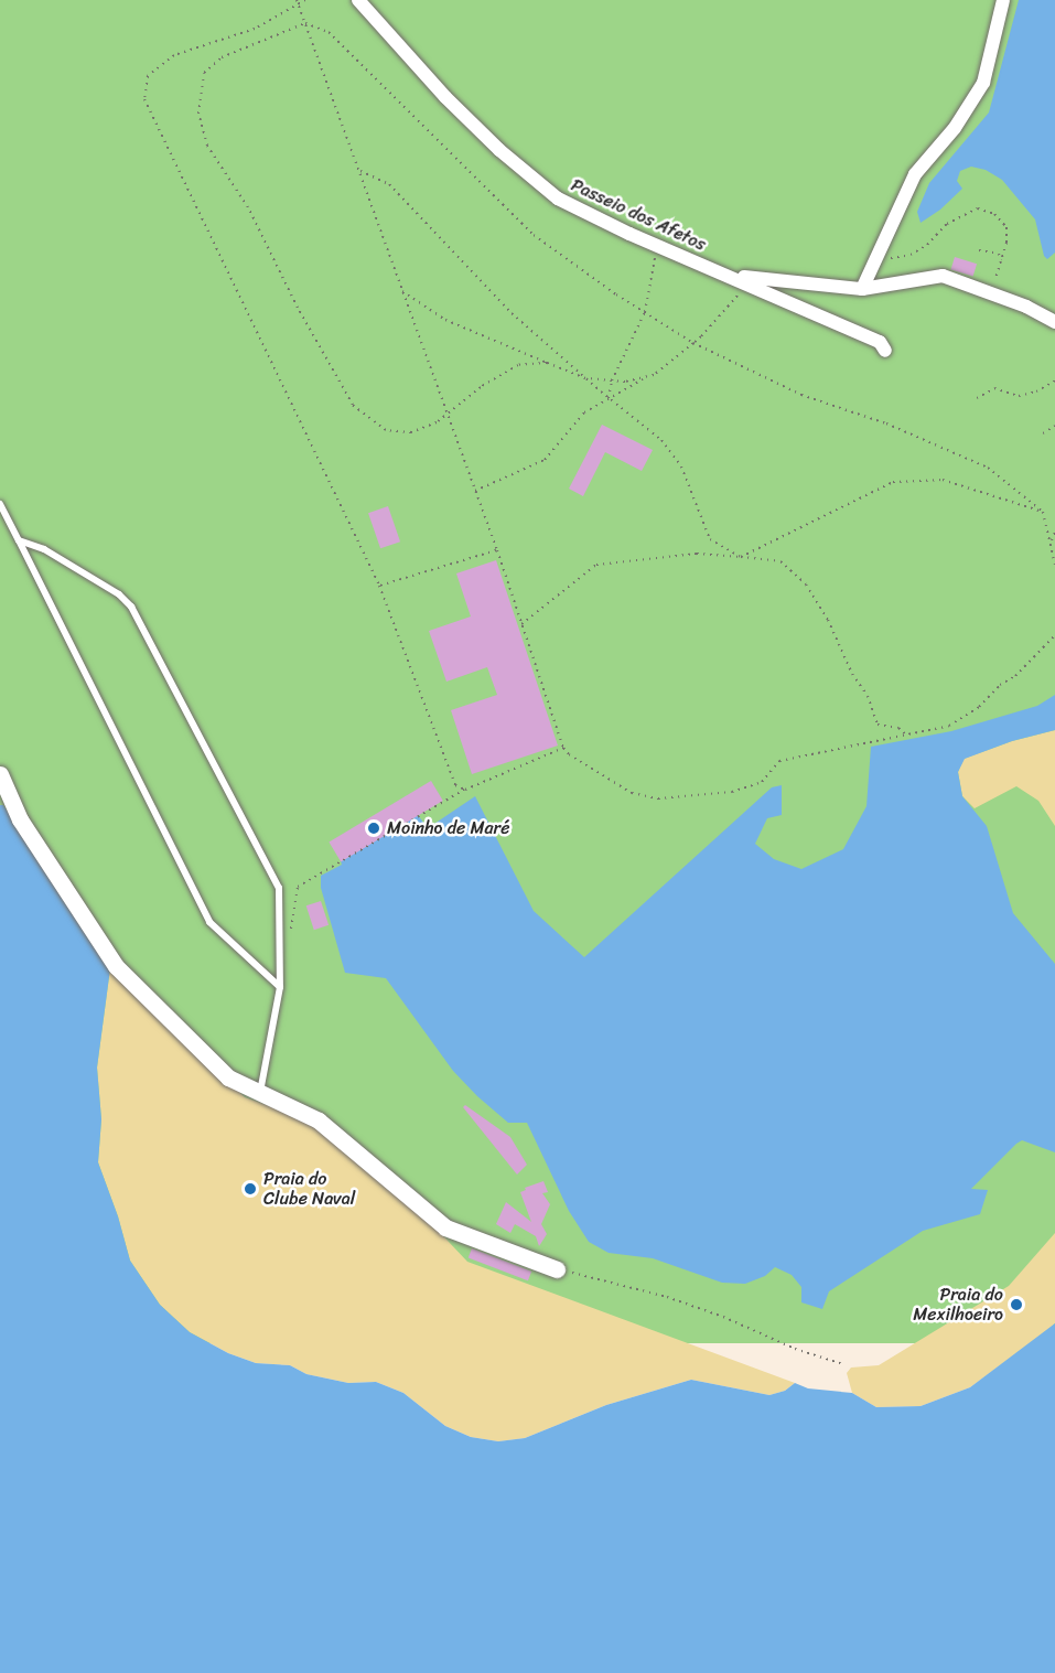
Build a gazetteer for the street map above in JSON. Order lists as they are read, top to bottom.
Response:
{
  "streets": {
    "street": ["Passeio dos Afetos"]
  },
  "places": ["Moinho de Maré", "Praia do Clube Naval", "Praia do Mexilhoeiro"]
}
